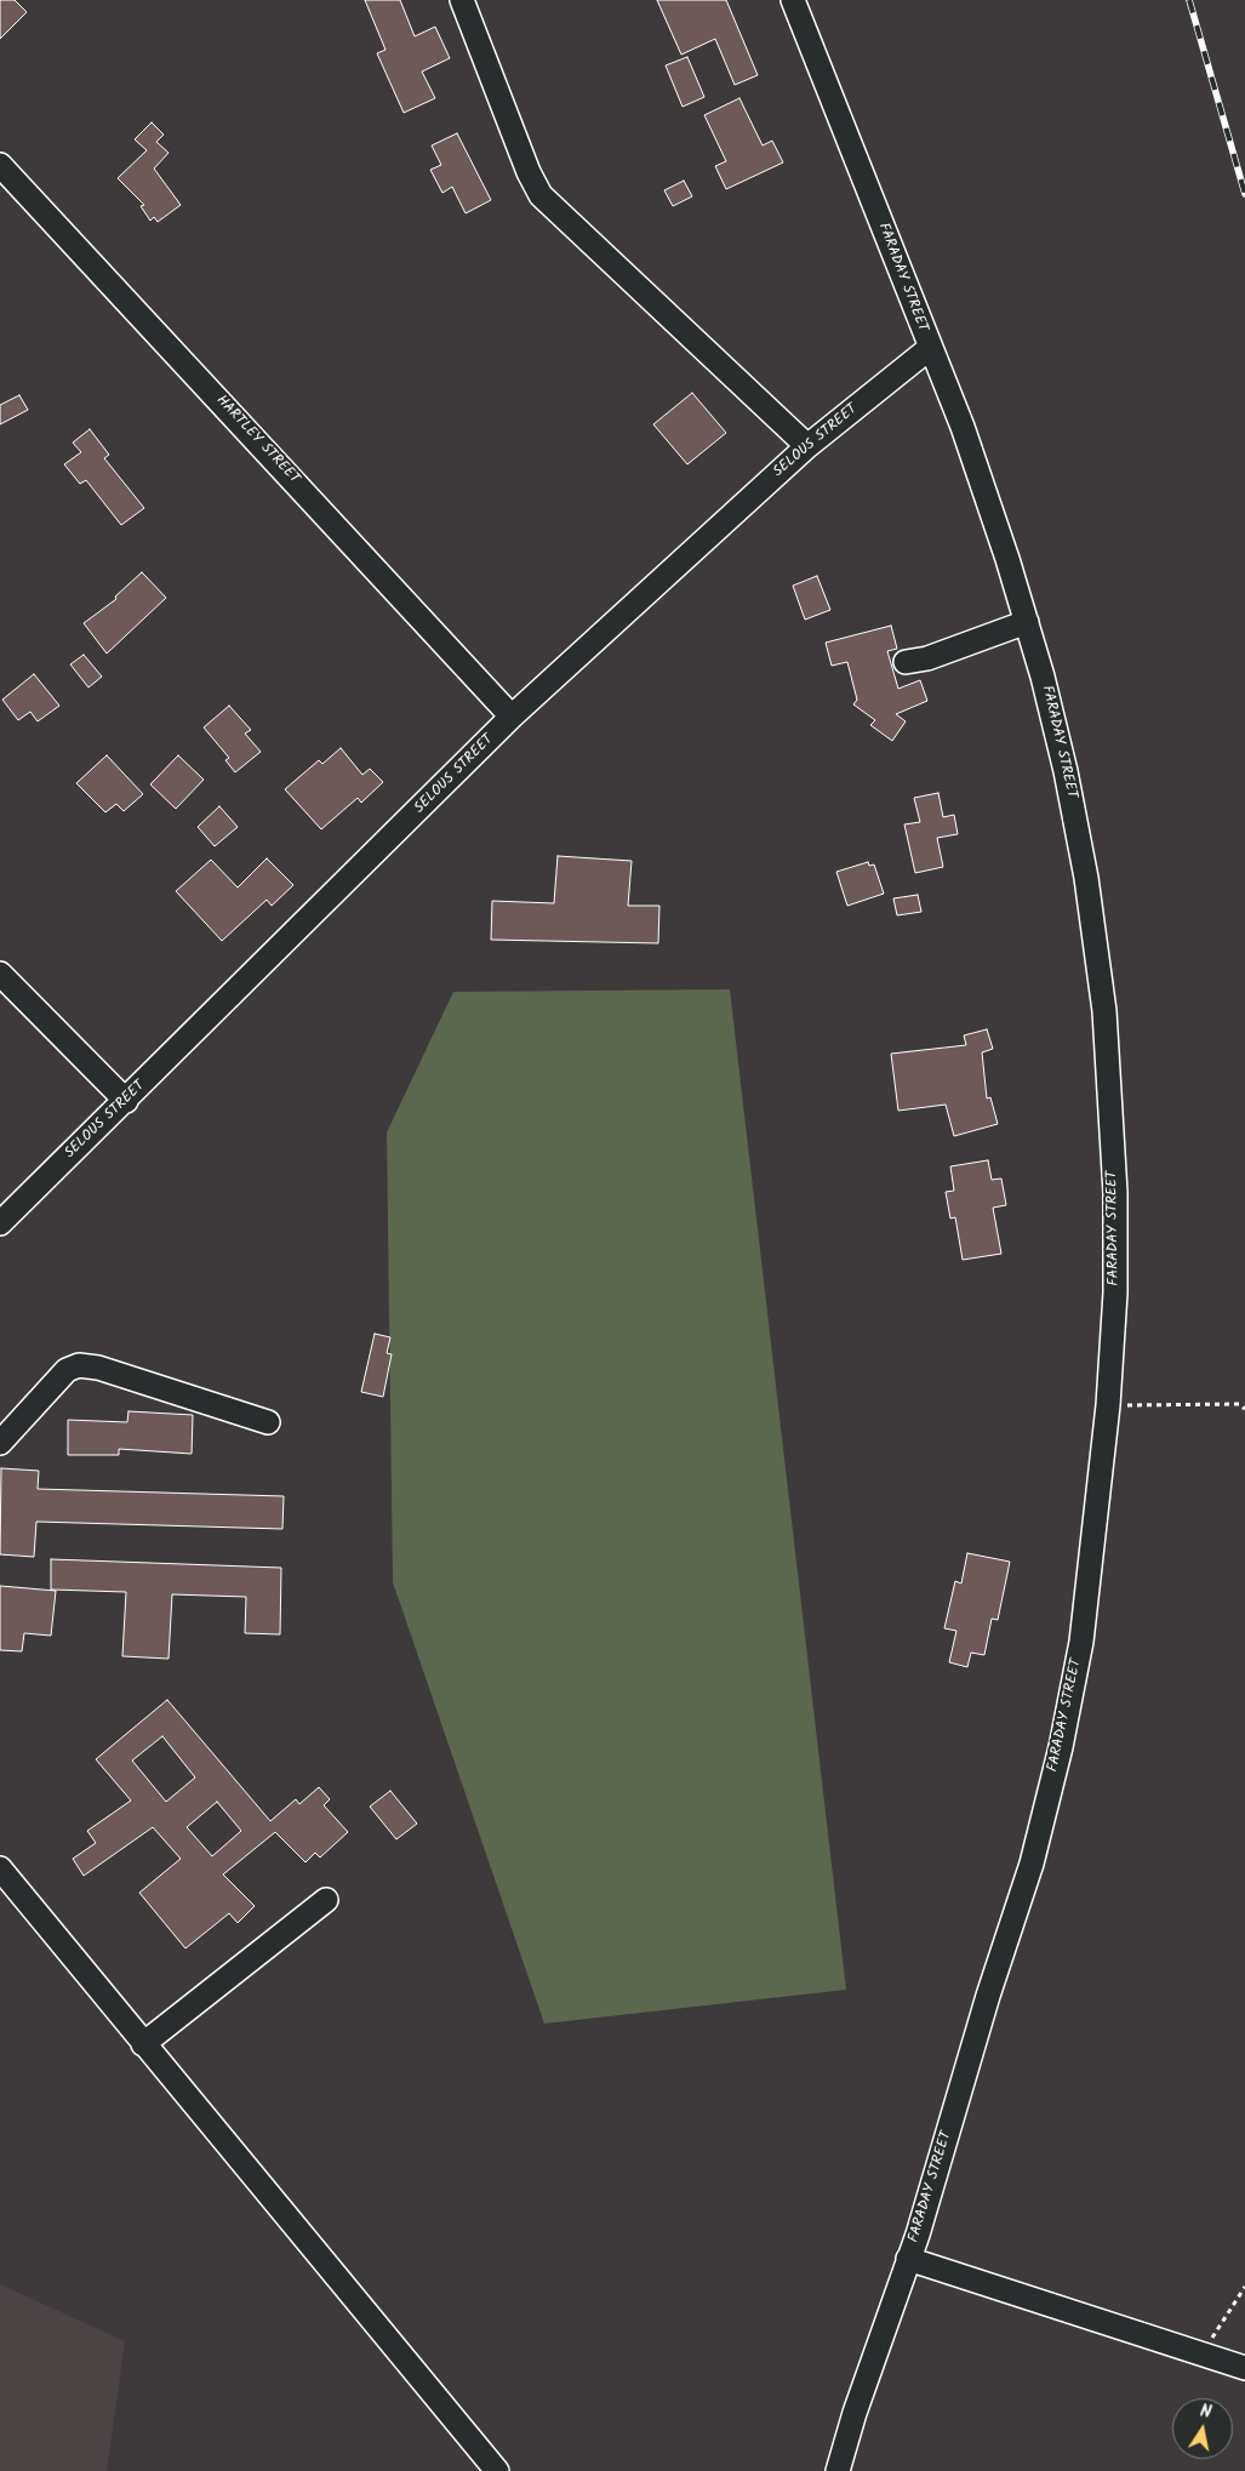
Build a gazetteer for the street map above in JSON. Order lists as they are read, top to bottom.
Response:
{
  "streets": {
    "street": ["FARADAY STREET", "HARTLEY STREET", "SELOUS STREET"]
  },
  "crossings": [
    ["FARADAY STREET", "SELOUS STREET"],
    ["HARTLEY STREET", "SELOUS STREET"]
  ],
  "north": "top"
}
